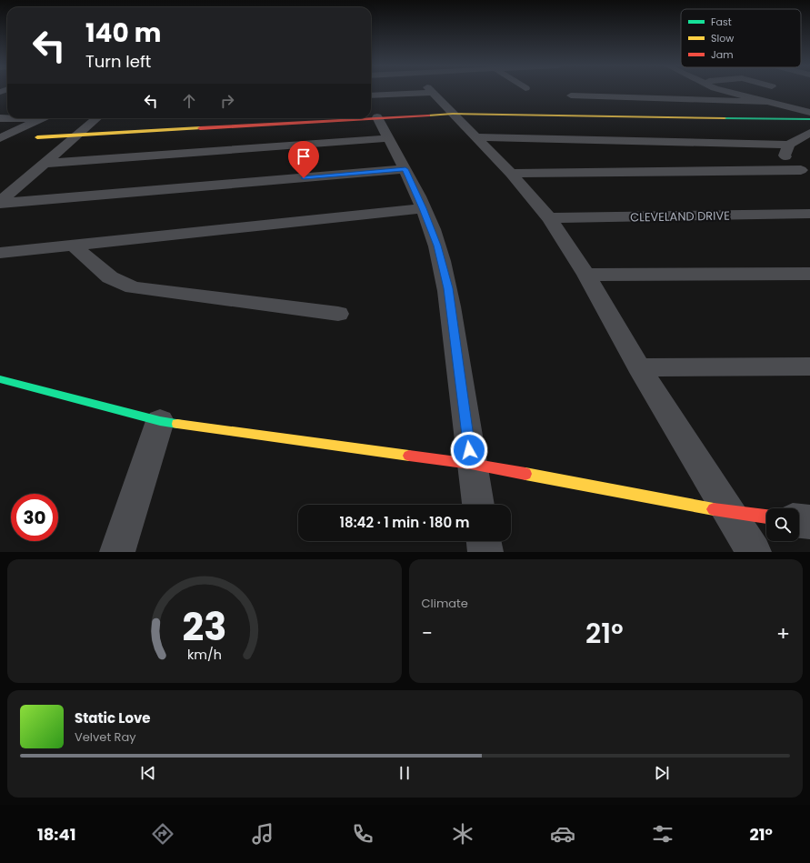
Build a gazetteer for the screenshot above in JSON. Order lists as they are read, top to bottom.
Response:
{
  "streets": {
    "street": ["CLEVELAND DRIVE"]
  },
  "legend": ["Fast", "Slow", "Jam"],
  "page": {
    "turn": ["140 m", "Turn left"],
    "limit": "30",
    "trip": "18:42 · 1 min · 180 m",
    "tile": "Climate",
    "heat": ["−", "21°", "+"],
    "song": ["Static Love", "Velvet Ray"],
    "tabs": ["18:41", "21°"],
    "gauge": ["23", "km/h"]
  }
}
